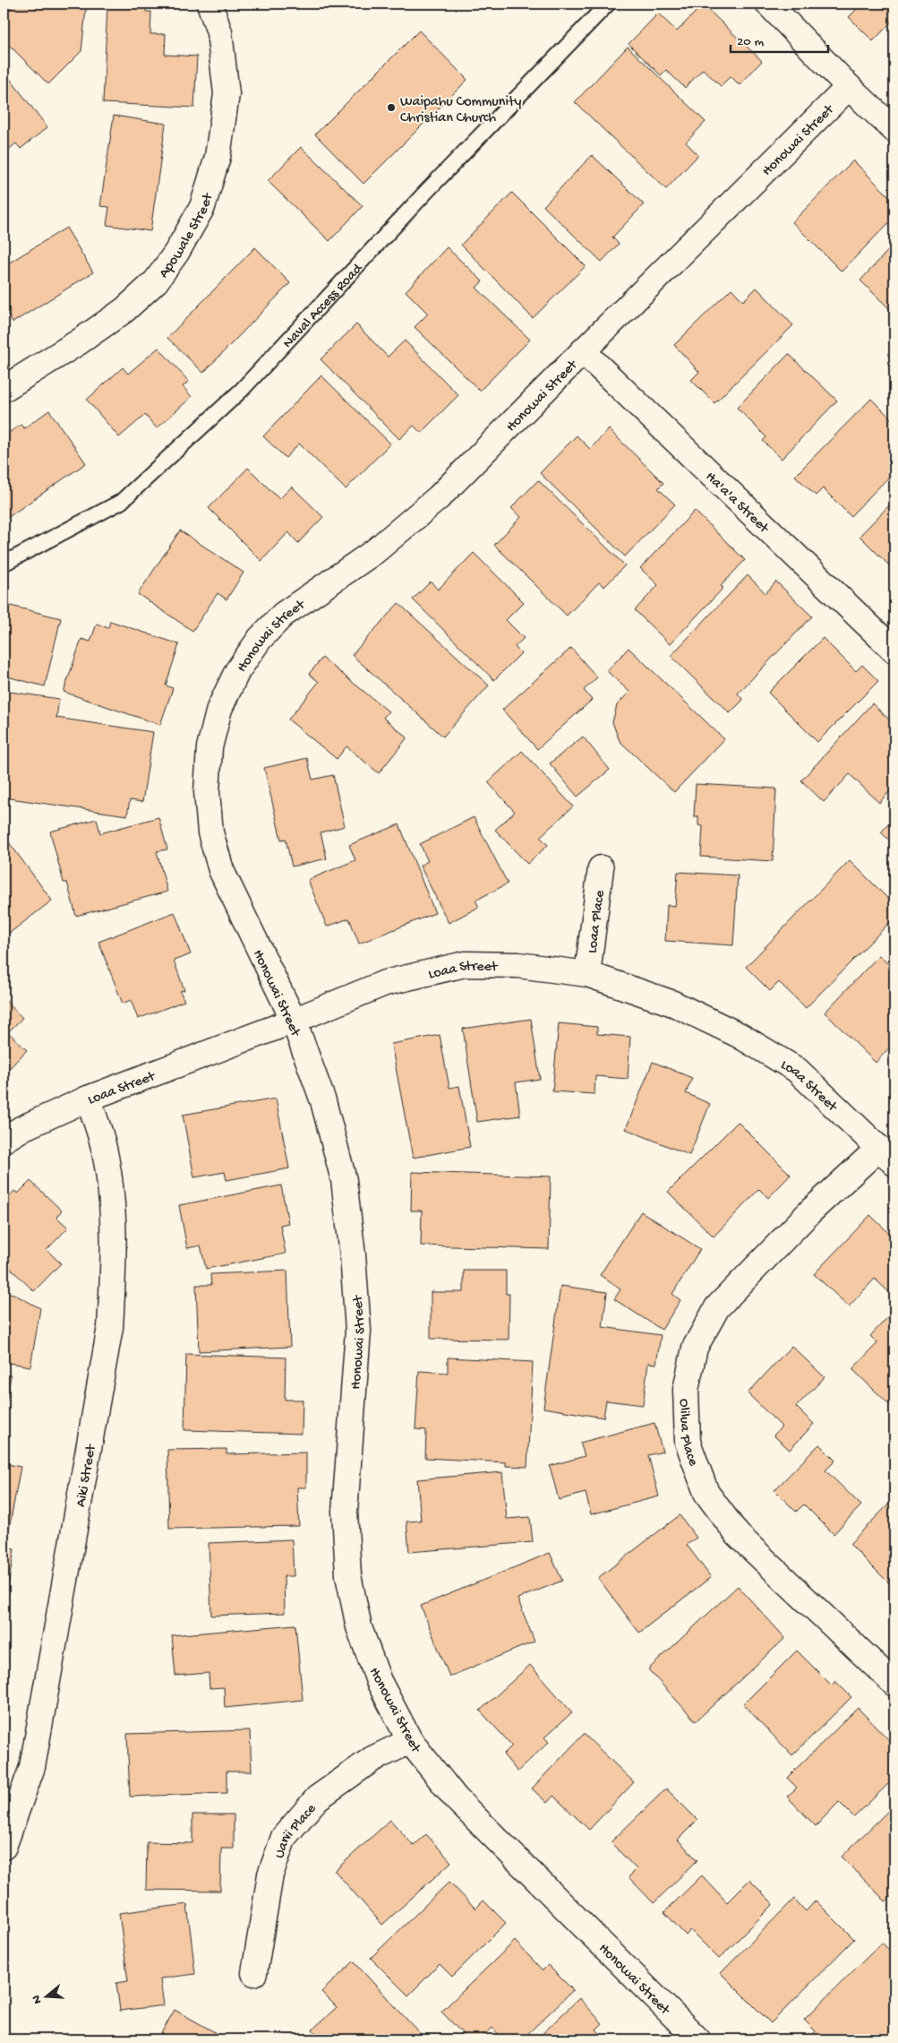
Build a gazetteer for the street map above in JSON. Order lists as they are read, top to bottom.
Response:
{
  "streets": {
    "street": [
      "Honowai Street",
      "Apowale Street",
      "Ha'a'a Street",
      "Loaa Place",
      "Loaa Street",
      "Olilua Place",
      "Aiki Street",
      "Uanii Place"
    ],
    "lane": ["Naval Access Road"]
  },
  "crossings": [
    ["Honowai Street", "Ha'a'a Street"],
    ["Honowai Street", "Loaa Street"],
    ["Honowai Street", "Uanii Place"],
    ["Loaa Place", "Loaa Street"],
    ["Loaa Street", "Olilua Place"],
    ["Loaa Street", "Aiki Street"]
  ],
  "places": ["Waipahu Community Christian Church"],
  "scale_bar": "20 m",
  "north": "left"
}
